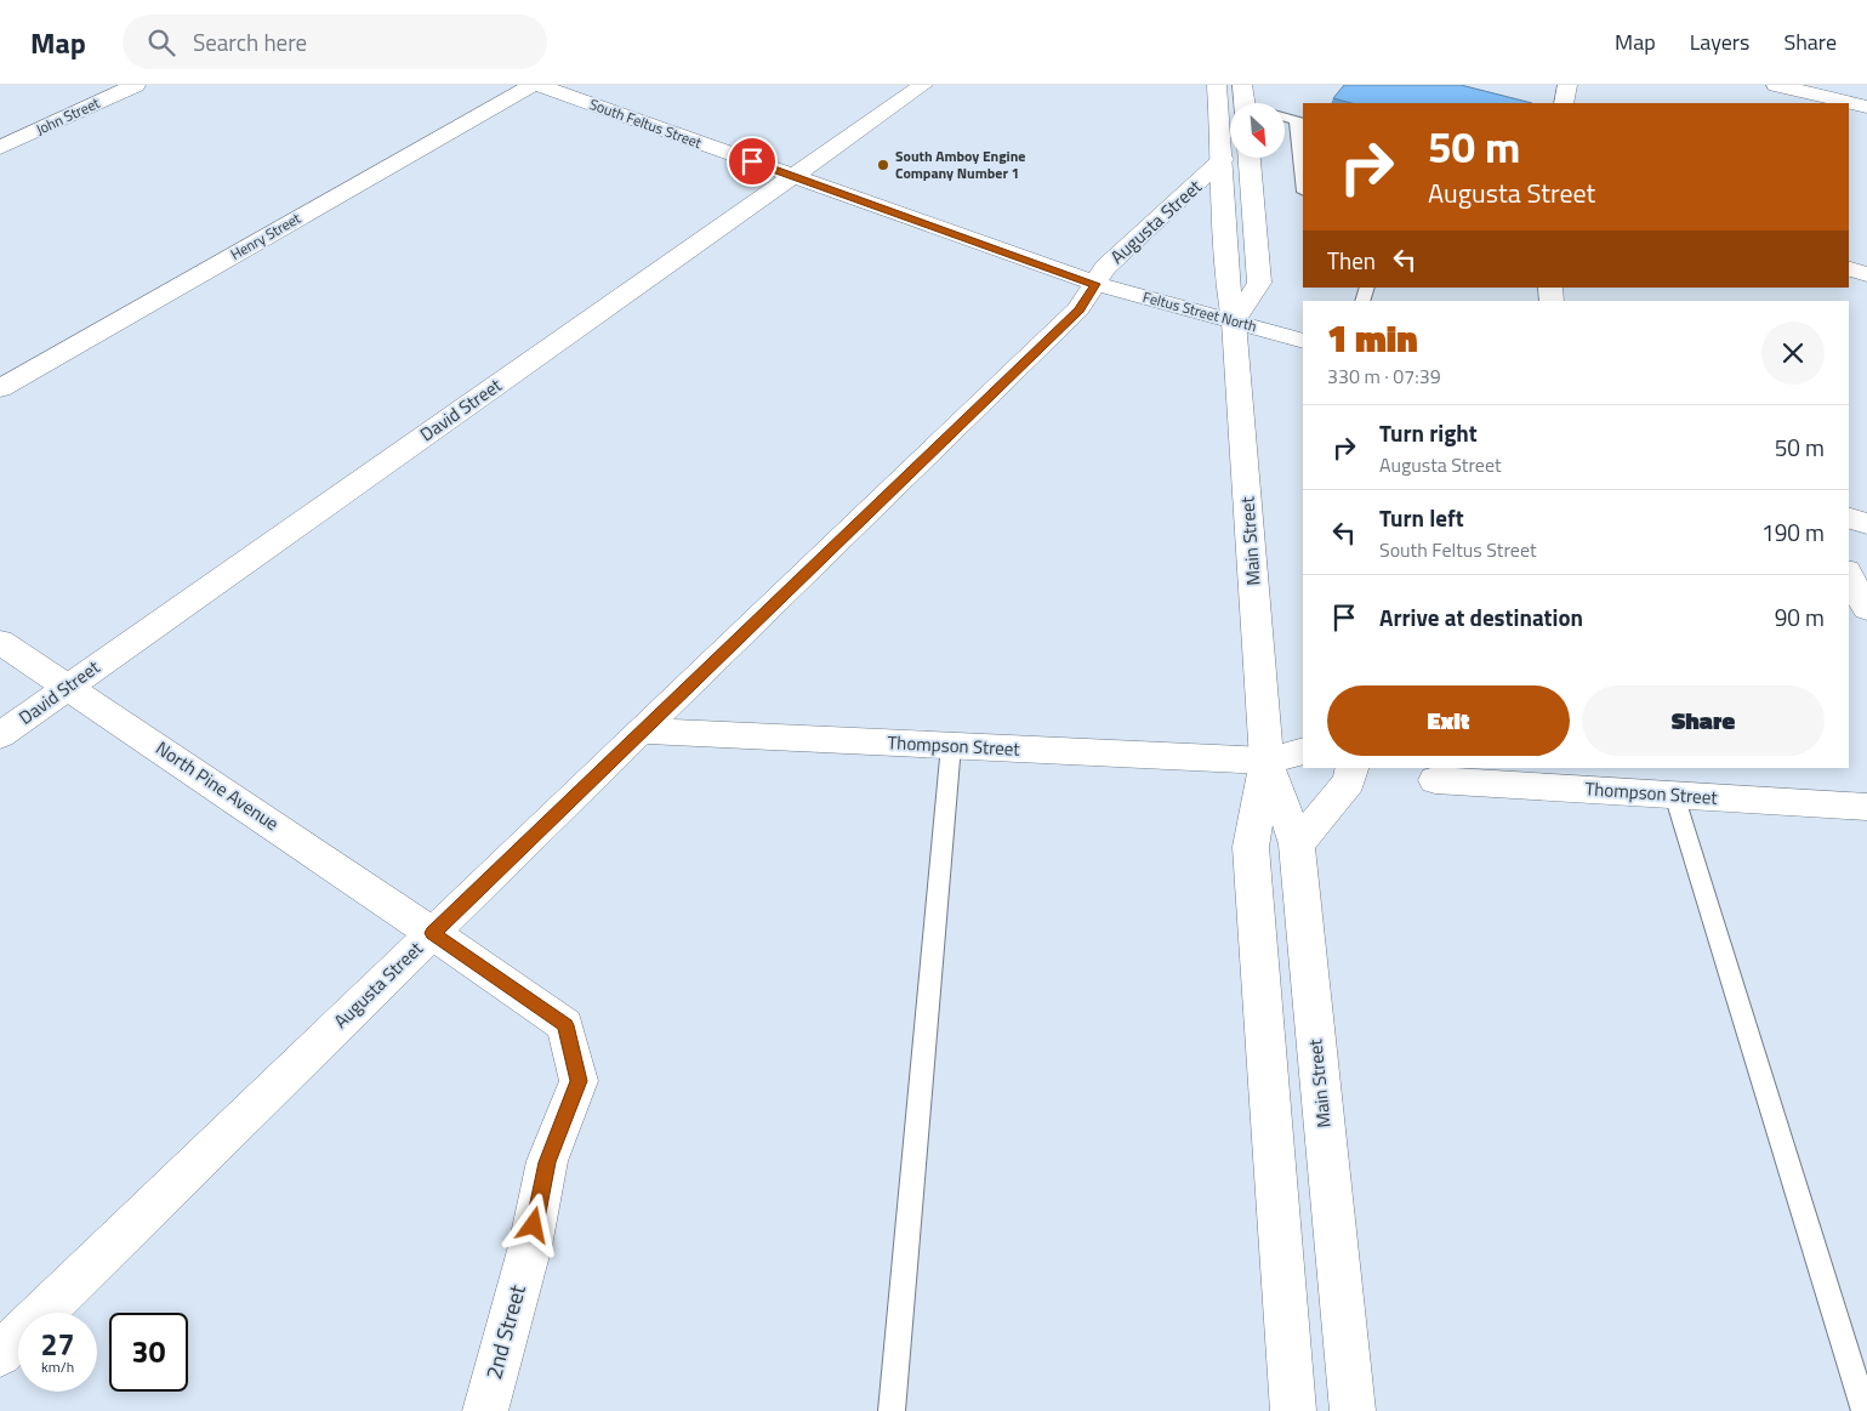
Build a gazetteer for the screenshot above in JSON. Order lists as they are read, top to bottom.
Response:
{
  "streets": {
    "street": [
      "John Street",
      "South Feltus Street",
      "Augusta Street",
      "Henry Street",
      "Feltus Street North",
      "David Street",
      "Main Street",
      "Thompson Street",
      "North Pine Avenue",
      "2nd Street"
    ]
  },
  "crossings": [
    ["South Feltus Street", "Augusta Street"],
    ["South Feltus Street", "Henry Street"],
    ["South Feltus Street", "Feltus Street North"],
    ["South Feltus Street", "David Street"],
    ["Augusta Street", "Feltus Street North"],
    ["Augusta Street", "Main Street"],
    ["Augusta Street", "Thompson Street"],
    ["Augusta Street", "North Pine Avenue"],
    ["Augusta Street", "2nd Street"],
    ["Feltus Street North", "Main Street"],
    ["David Street", "North Pine Avenue"],
    ["Main Street", "Thompson Street"],
    ["North Pine Avenue", "2nd Street"]
  ],
  "places": ["South Amboy Engine Company Number 1"],
  "north": "bottom right",
  "page": {
    "header": "Map",
    "search": "Search here",
    "nav": ["Map", "Layers", "Share"],
    "turn": ["50 m", "Augusta Street"],
    "then": "Then",
    "heading": ["1 min", "330 m · 07:39"],
    "list": [
      {
        "name": "Turn right",
        "note": "Augusta Street",
        "value": "50 m"
      },
      {
        "name": "Turn left",
        "note": "South Feltus Street",
        "value": "190 m"
      },
      {
        "name": "Arrive at destination",
        "value": "90 m"
      }
    ],
    "buttons": ["Exit", "Share"],
    "speed": "27 km/h",
    "limit": "30"
  }
}
